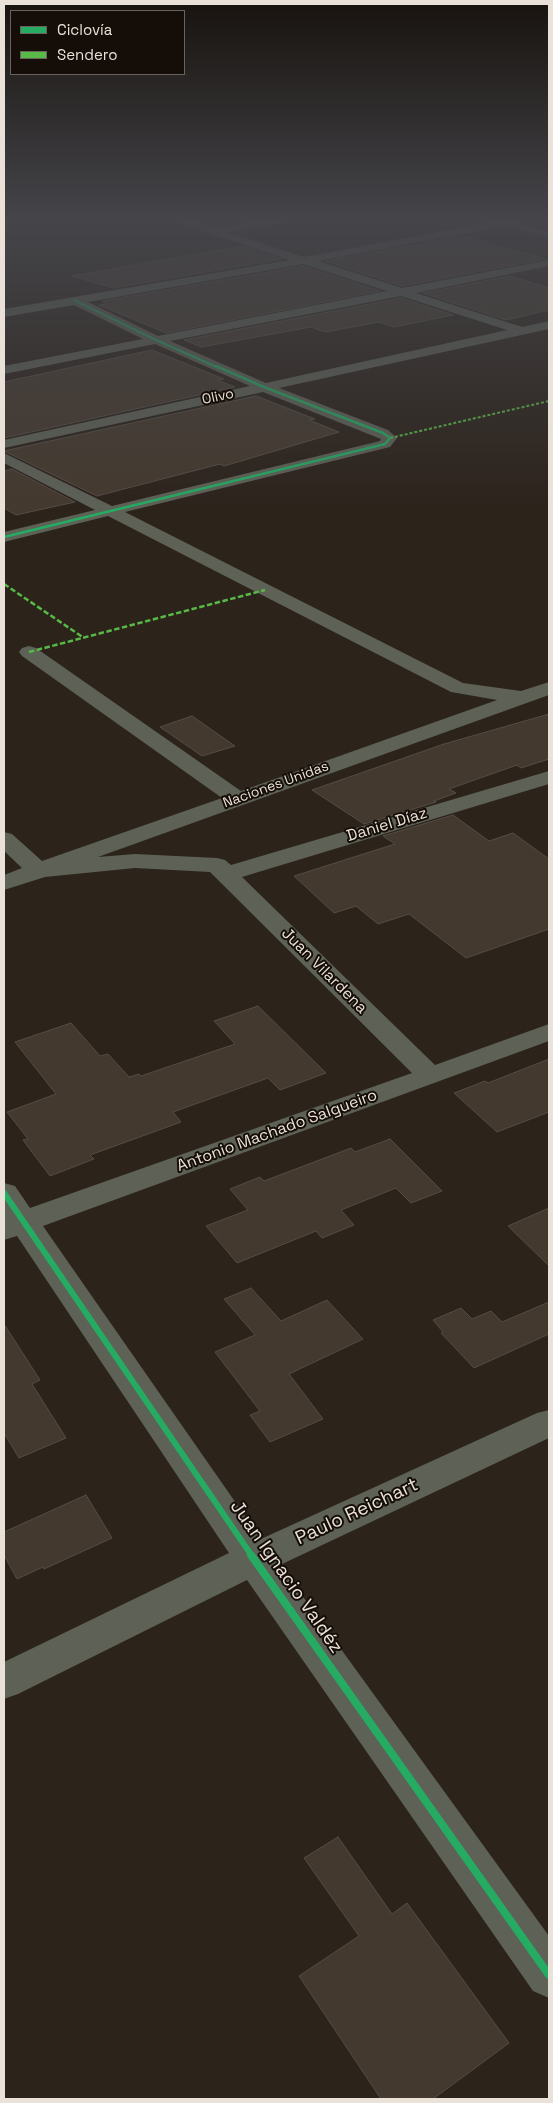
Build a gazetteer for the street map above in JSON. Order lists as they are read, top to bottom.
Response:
{
  "streets": {
    "street": [
      "Olivo",
      "Naciones Unidas",
      "Daniel Díaz",
      "Juan Vilardena",
      "Antonio Machado Salgueiro",
      "Paulo Reichart",
      "Juan Ignacio Valdéz"
    ]
  },
  "crossings": [
    ["Naciones Unidas", "Juan Vilardena"],
    ["Daniel Díaz", "Juan Vilardena"],
    ["Juan Vilardena", "Antonio Machado Salgueiro"],
    ["Antonio Machado Salgueiro", "Juan Ignacio Valdéz"],
    ["Paulo Reichart", "Juan Ignacio Valdéz"]
  ],
  "legend": ["Ciclovía", "Sendero"]
}
